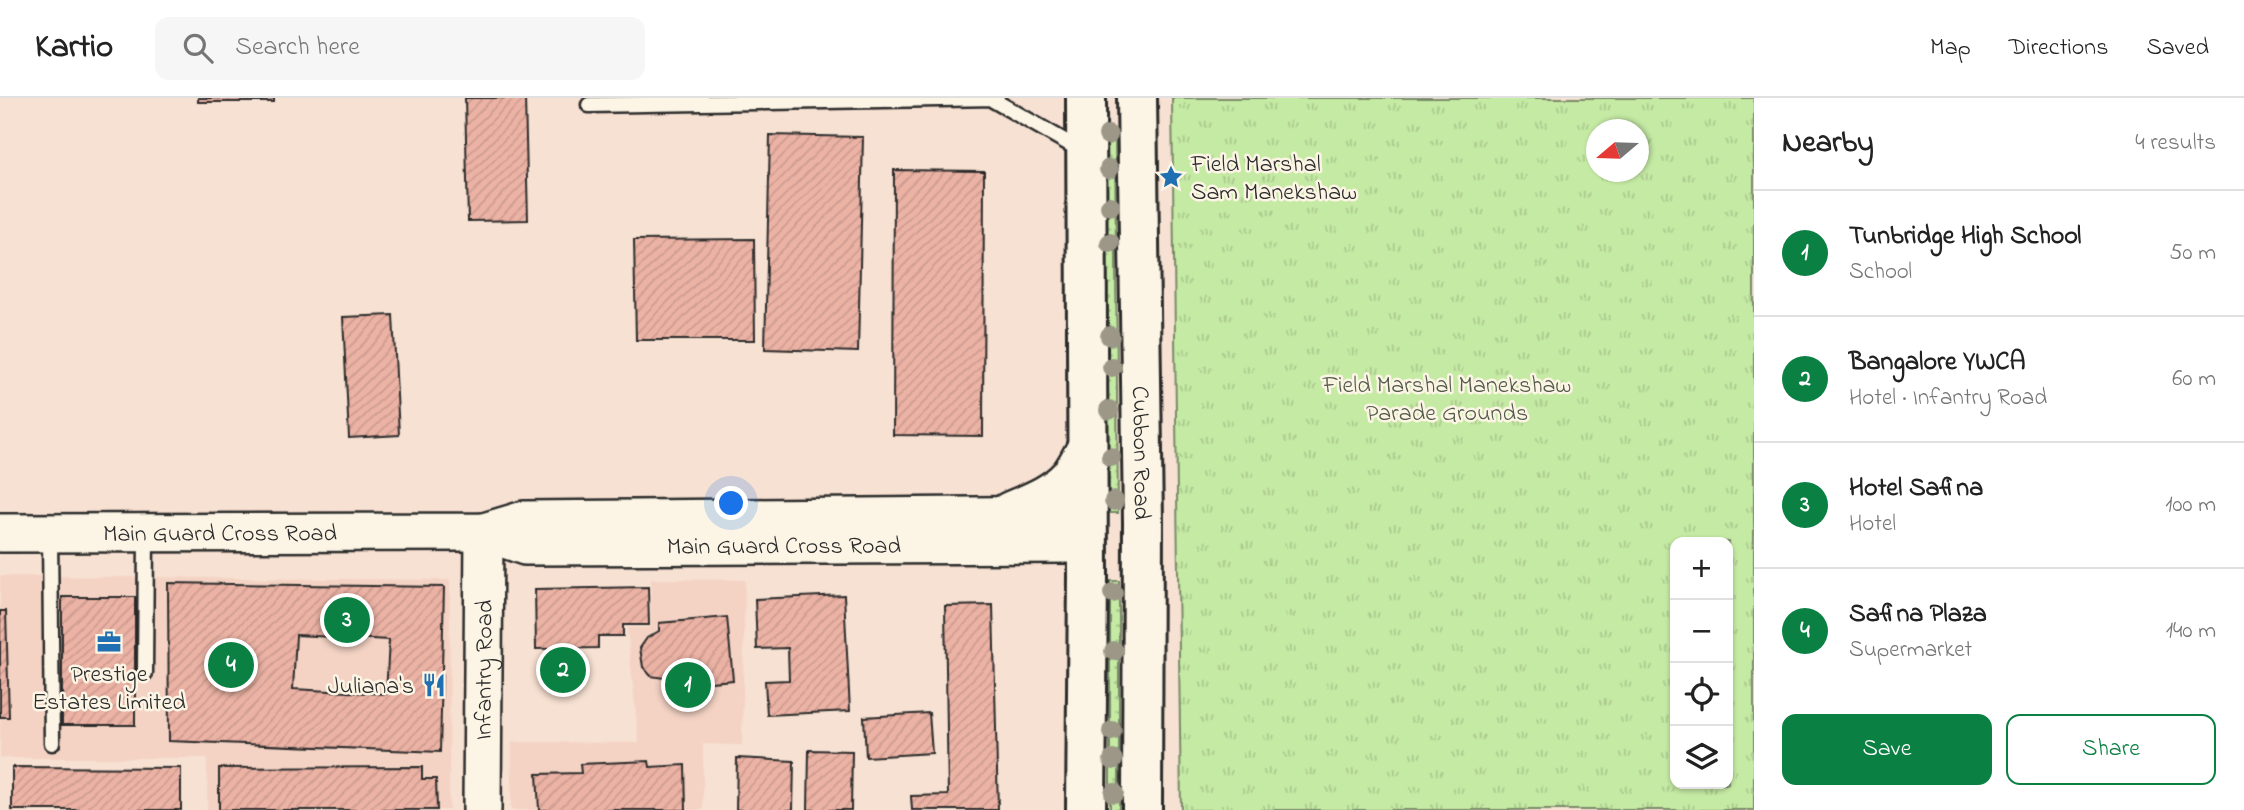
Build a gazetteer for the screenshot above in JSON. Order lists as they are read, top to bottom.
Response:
{
  "streets": {
    "main road": ["Cubbon Road"],
    "street": ["Main Guard Cross Road", "Infantry Road"]
  },
  "crossings": [
    ["Main Guard Cross Road", "Infantry Road"]
  ],
  "parks": ["Field Marshal Manekshaw Parade Grounds"],
  "places": {
    "place": ["Field Marshal Sam Manekshaw"],
    "office": ["Prestige Estates Limited"],
    "restaurant": ["Juliana's"]
  },
  "north": "left",
  "page": {
    "header": "Kartio",
    "search": "Search here",
    "nav": ["Map", "Directions", "Saved"],
    "heading": ["Nearby", "4 results"],
    "list": [
      {
        "mark": "1",
        "name": "Tunbridge High School",
        "note": "School",
        "value": "50 m"
      },
      {
        "mark": "2",
        "name": "Bangalore YWCA",
        "note": "Hotel · Infantry Road",
        "value": "60 m"
      },
      {
        "mark": "3",
        "name": "Hotel Safina",
        "note": "Hotel",
        "value": "100 m"
      },
      {
        "mark": "4",
        "name": "Safina Plaza",
        "note": "Supermarket",
        "value": "140 m"
      }
    ],
    "map_buttons": ["+", "−"],
    "pins": [
      "3",
      "4",
      "2",
      "1"
    ],
    "buttons": ["Save", "Share"]
  }
}
